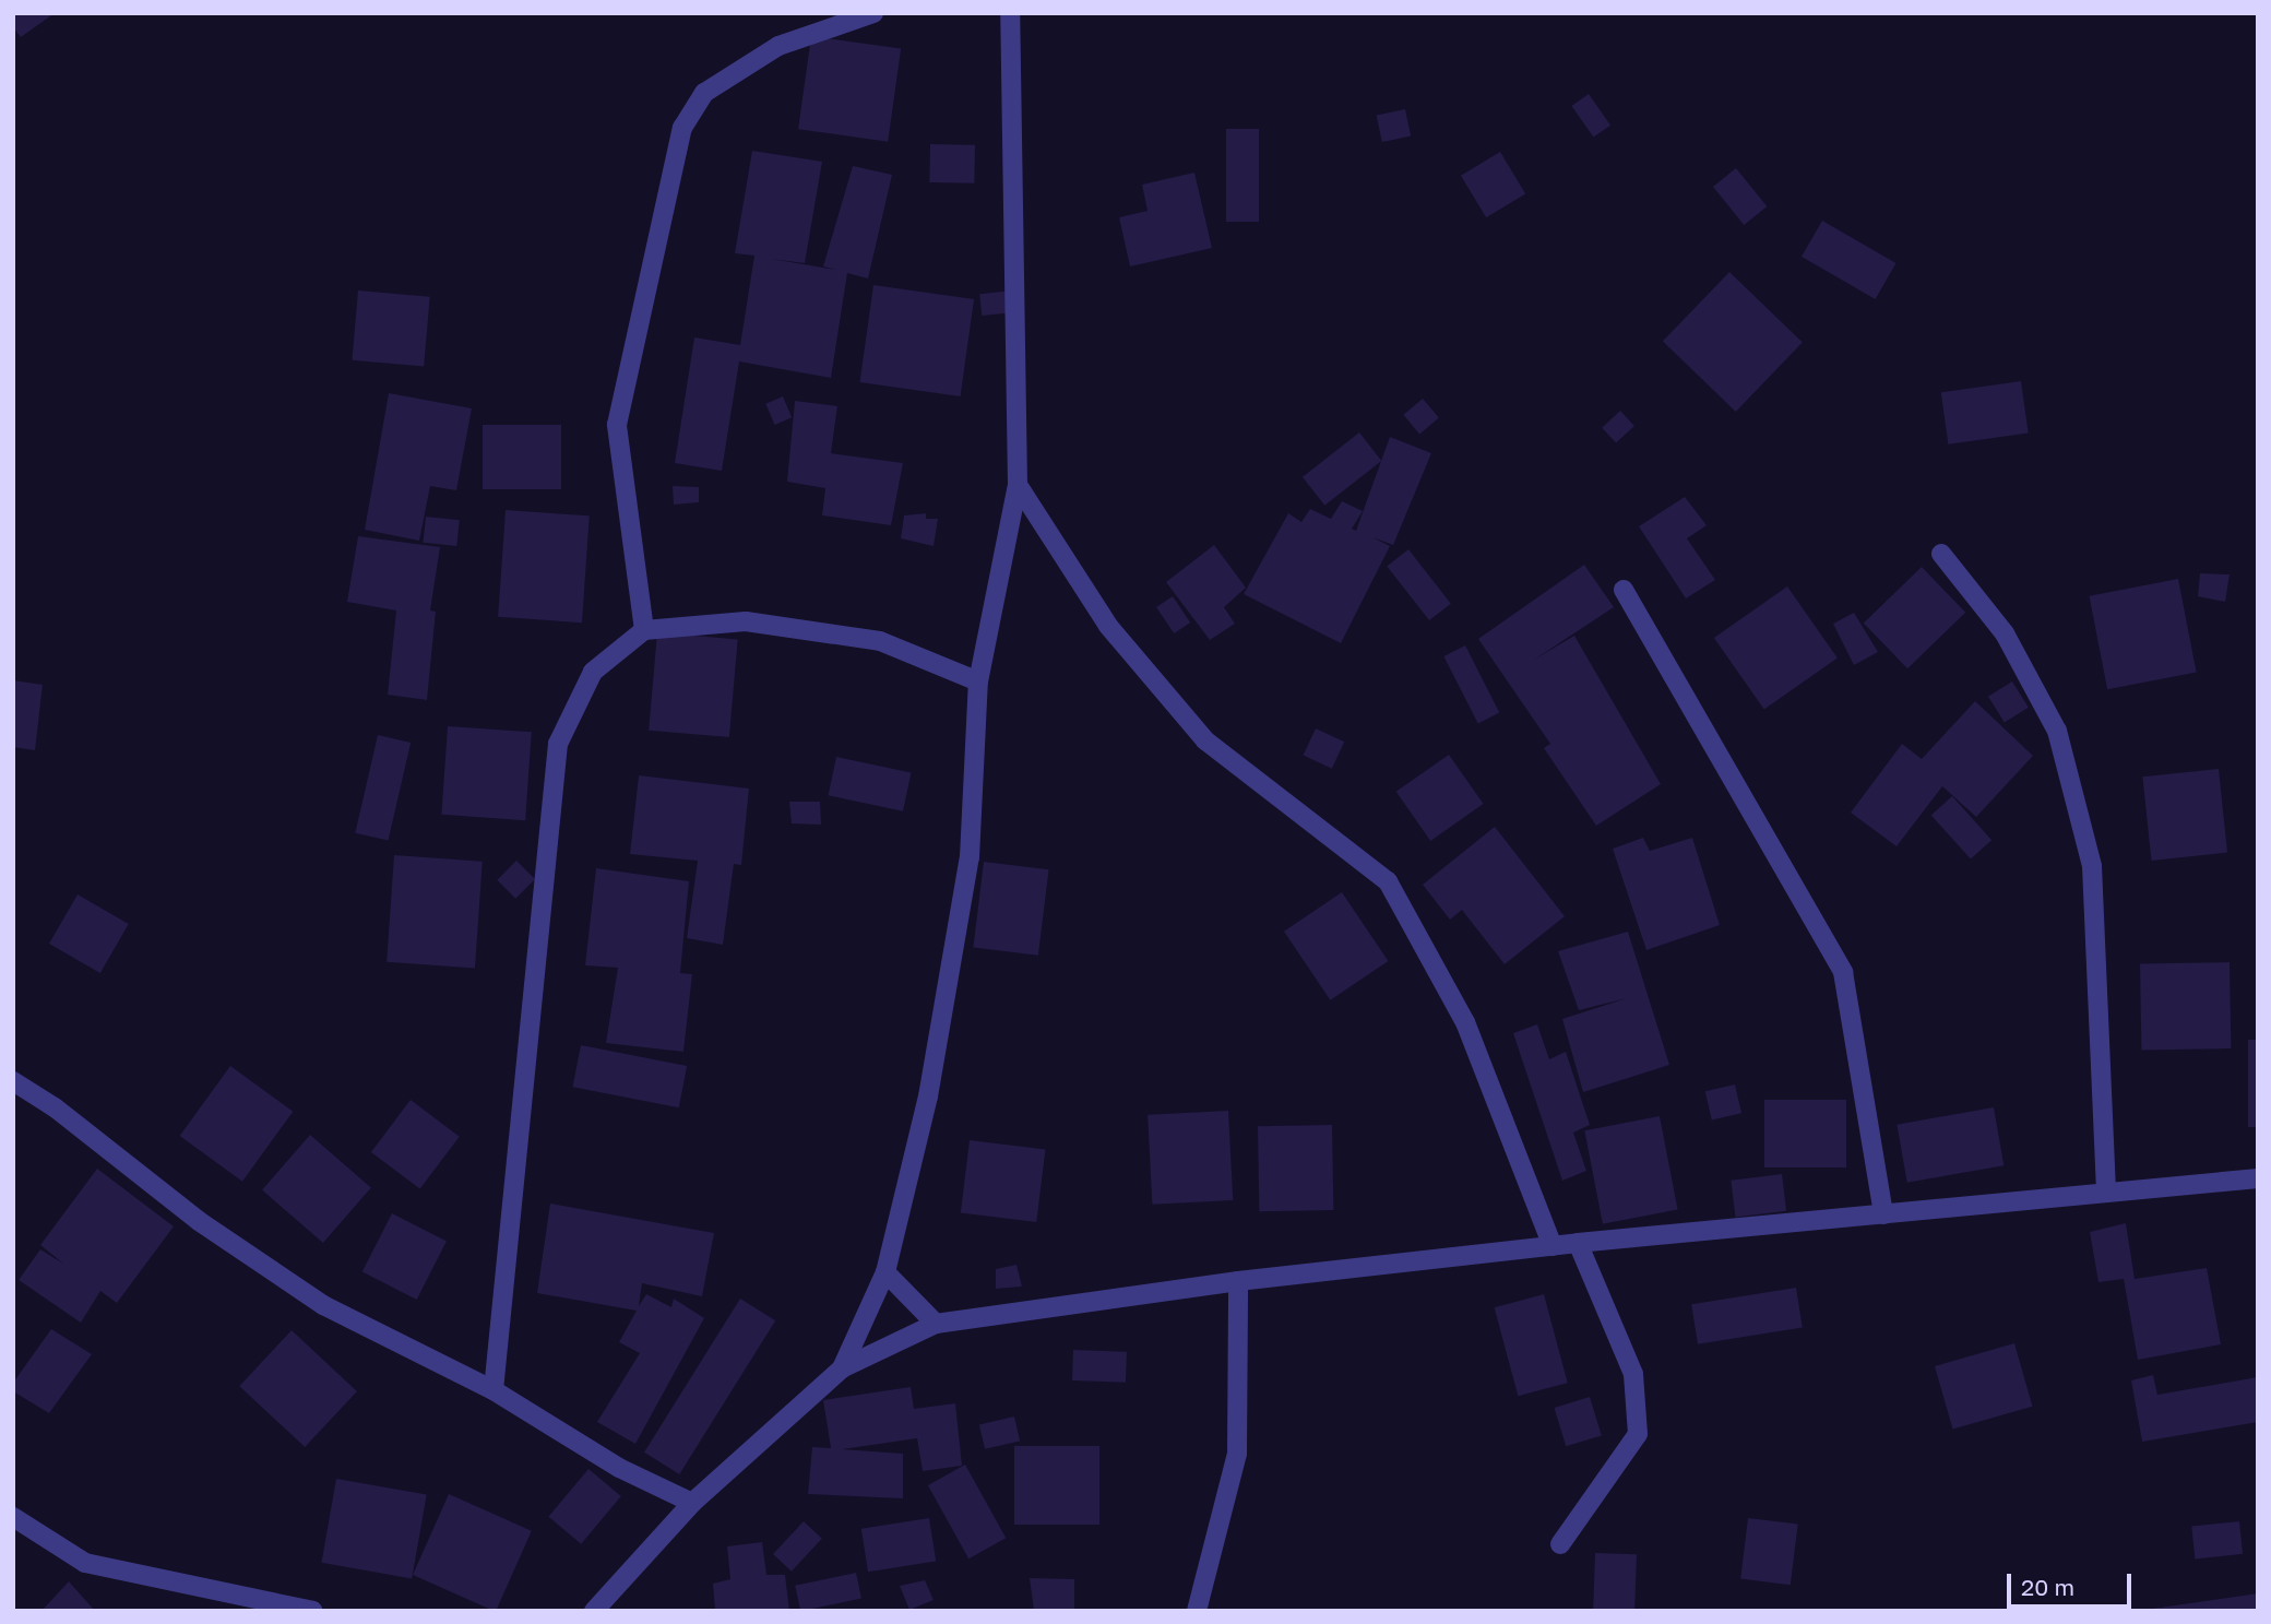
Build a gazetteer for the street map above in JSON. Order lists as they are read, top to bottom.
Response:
{
  "scale_bar": "20 m"
}
